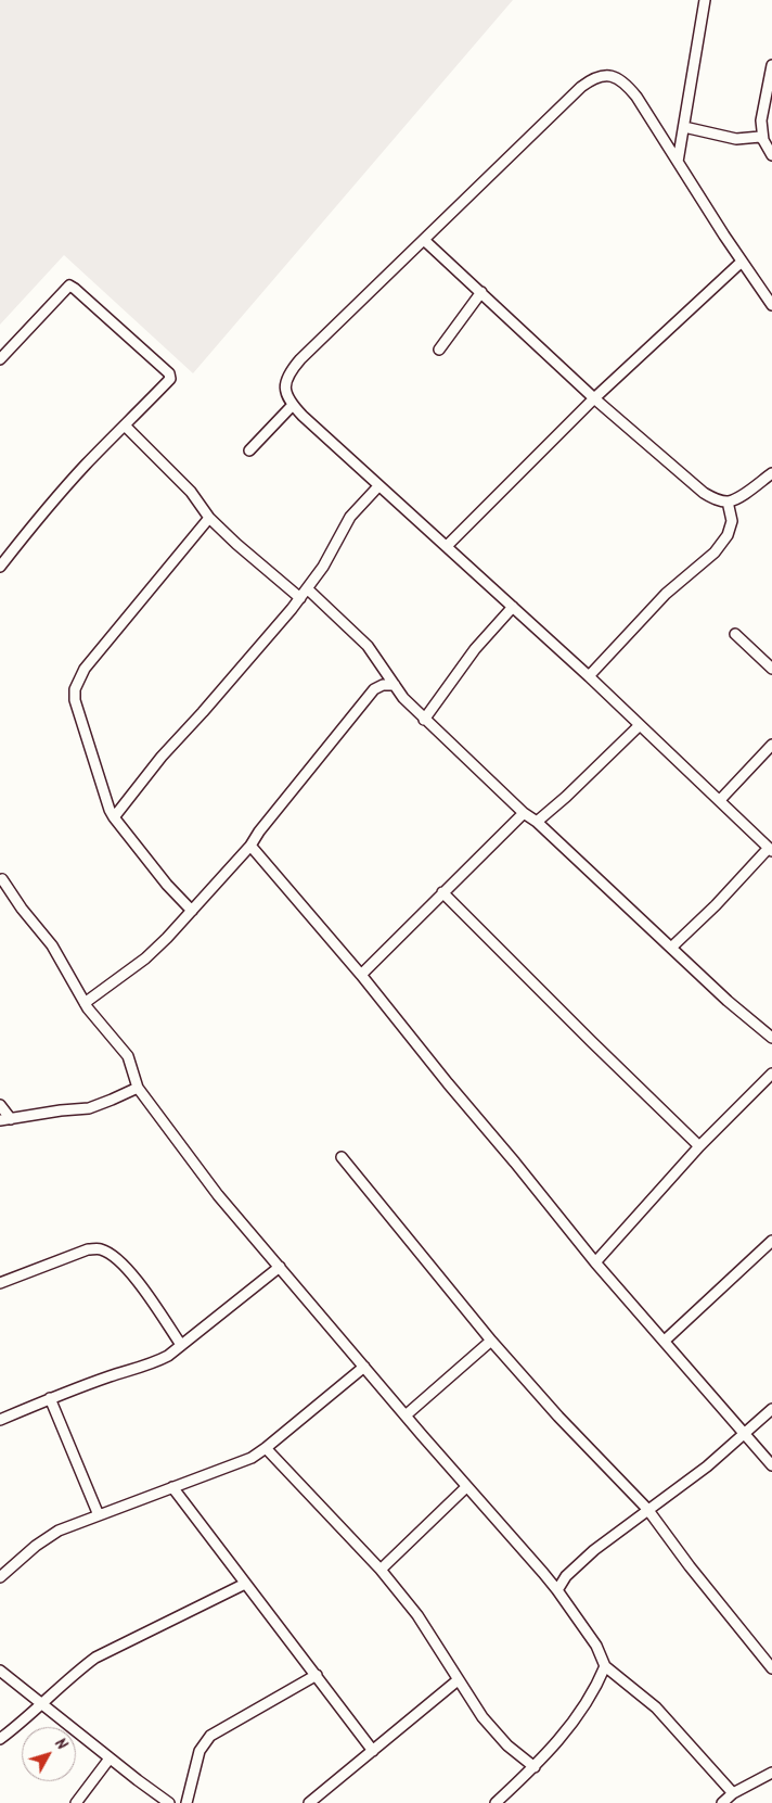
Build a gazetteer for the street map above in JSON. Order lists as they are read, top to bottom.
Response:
{
  "north": "top right"
}
